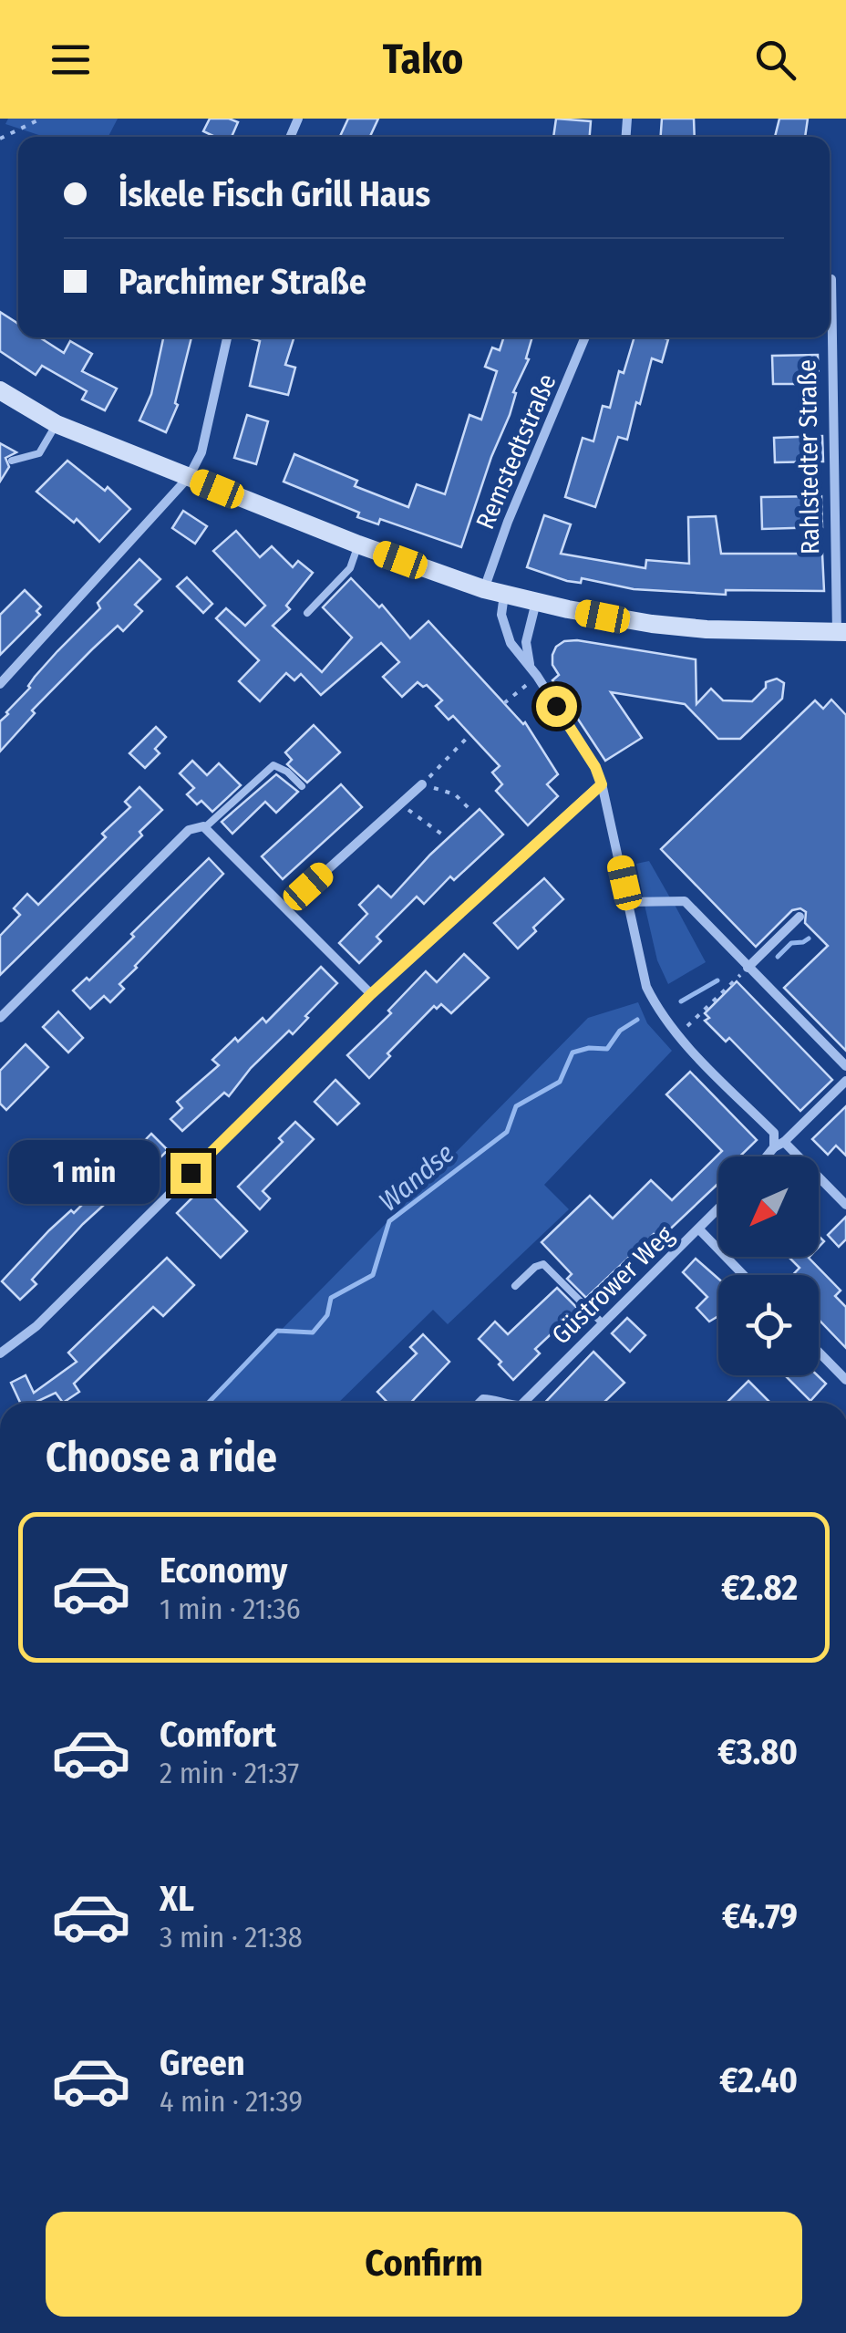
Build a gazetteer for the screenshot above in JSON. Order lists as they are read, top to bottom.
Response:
{
  "streets": {
    "main road": ["Rahlstedter Straße"],
    "street": ["Remstedtstraße", "Güstrower Weg"]
  },
  "crossings": [
    ["Remstedtstraße", "Rahlstedter Straße"]
  ],
  "water": ["Wandse"],
  "north": "bottom left",
  "page": {
    "header": "Tako",
    "banner": ["İskele Fisch Grill Haus", "Parchimer Straße"],
    "bubble": "1 min",
    "heading": "Choose a ride",
    "list": [
      {
        "name": "Economy",
        "note": "1 min · 21:36",
        "value": "€2.82"
      },
      {
        "name": "Comfort",
        "note": "2 min · 21:37",
        "value": "€3.80"
      },
      {
        "name": "XL",
        "note": "3 min · 21:38",
        "value": "€4.79"
      },
      {
        "name": "Green",
        "note": "4 min · 21:39",
        "value": "€2.40"
      }
    ],
    "buttons": "Confirm"
  }
}
